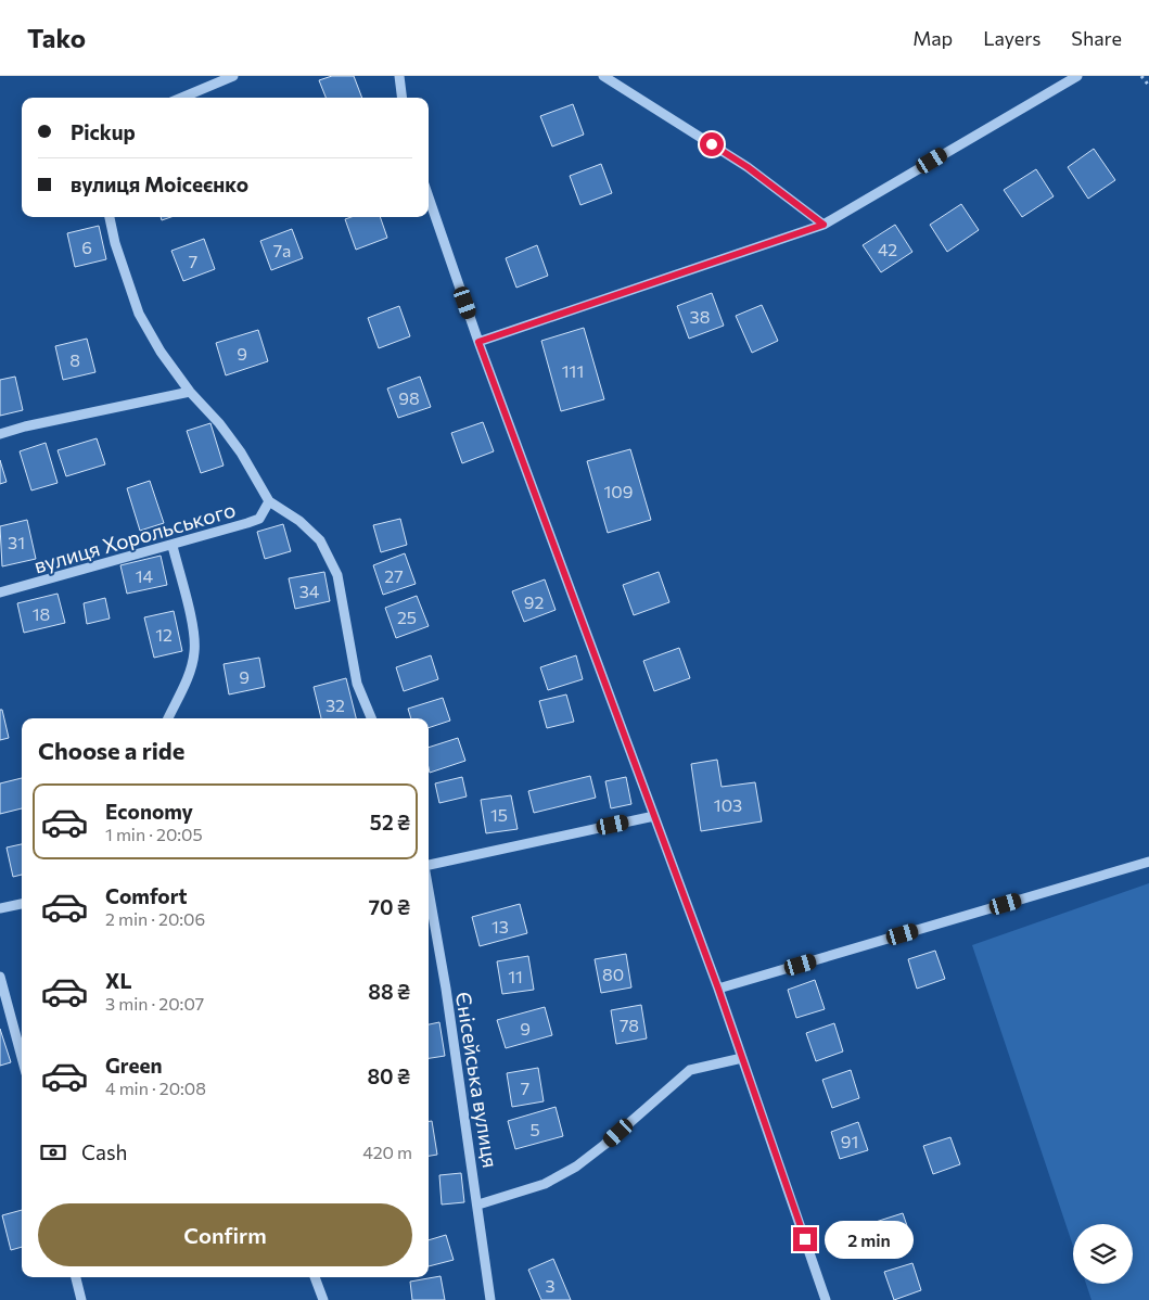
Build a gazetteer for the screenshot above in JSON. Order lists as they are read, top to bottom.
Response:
{
  "streets": {
    "street": ["вулиця Хорольського", "Єнісейська вулиця"]
  },
  "house_numbers": [
    "6",
    "42",
    "7а",
    "7",
    "38",
    "9",
    "8",
    "111",
    "98",
    "109",
    "31",
    "14",
    "27",
    "34",
    "92",
    "18",
    "25",
    "12",
    "9",
    "32",
    "103",
    "15",
    "13",
    "80",
    "11",
    "78",
    "9",
    "7",
    "5",
    "91",
    "3"
  ],
  "page": {
    "header": "Tako",
    "nav": ["Map", "Layers", "Share"],
    "banner": ["Pickup", "вулиця Моісеєнко"],
    "heading": "Choose a ride",
    "list": [
      {
        "name": "Economy",
        "note": "1 min · 20:05",
        "value": "52 ₴"
      },
      {
        "name": "Comfort",
        "note": "2 min · 20:06",
        "value": "70 ₴"
      },
      {
        "name": "XL",
        "note": "3 min · 20:07",
        "value": "88 ₴"
      },
      {
        "name": "Green",
        "note": "4 min · 20:08",
        "value": "80 ₴"
      }
    ],
    "pay": ["Cash", "420 m"],
    "buttons": "Confirm",
    "bubble": "2 min"
  }
}
